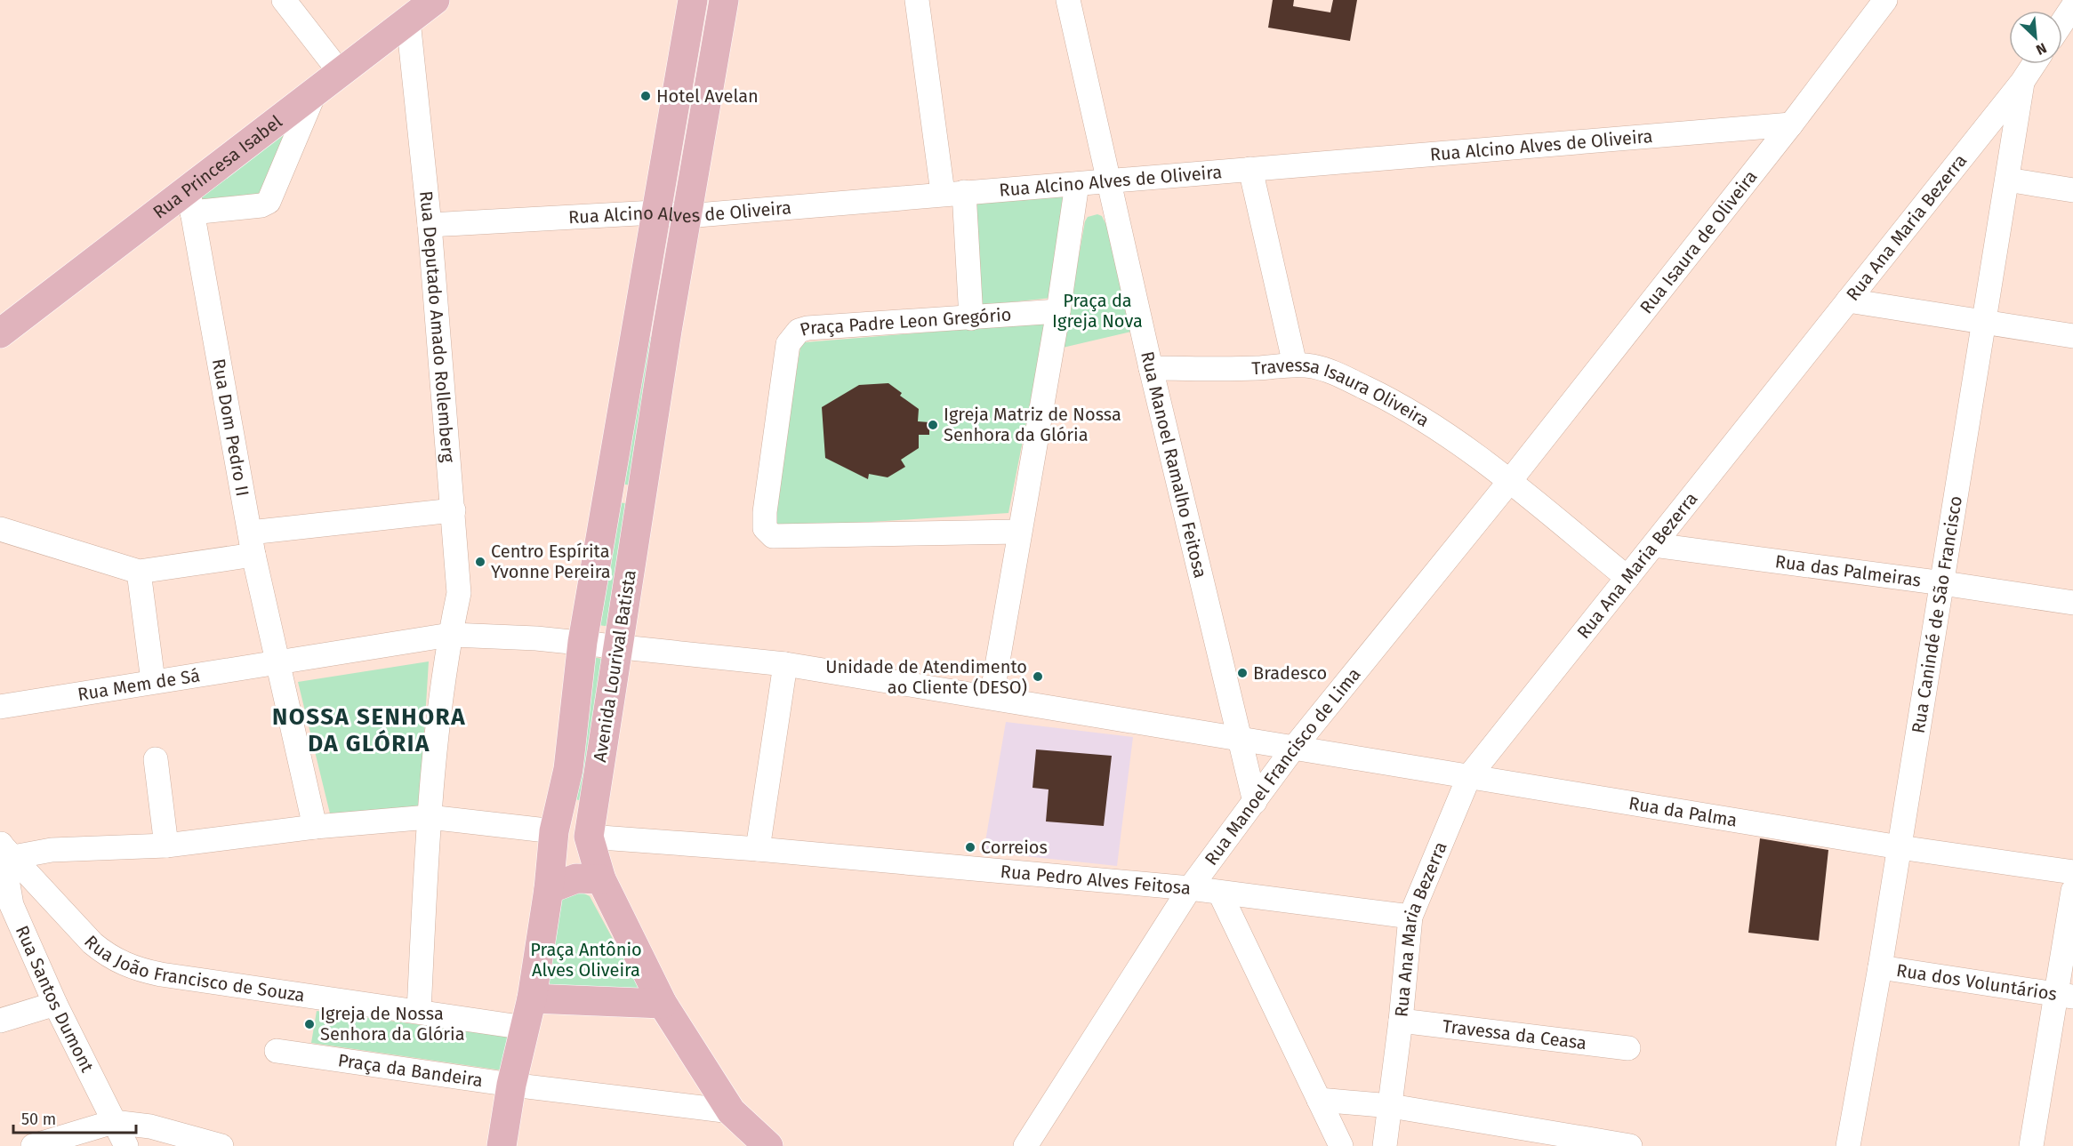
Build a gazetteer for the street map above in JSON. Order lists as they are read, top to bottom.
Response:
{
  "streets": {
    "main road": ["Rua Princesa Isabel", "Avenida Lourival Batista"],
    "street": [
      "Rua Alcino Alves de Oliveira",
      "Rua Ana Maria Bezerra",
      "Rua Isaura de Oliveira",
      "Praça Padre Leon Gregório",
      "Rua Deputado Amado Rollemberg",
      "Travessa Isaura Oliveira",
      "Rua Dom Pedro II",
      "Rua Manoel Ramalho Feitosa",
      "Rua das Palmeiras",
      "Rua Canindé de São Francisco",
      "Rua Mem de Sá",
      "Rua Manoel Francisco de Lima",
      "Rua da Palma",
      "Rua Pedro Alves Feitosa",
      "Rua João Francisco de Souza",
      "Rua dos Voluntários",
      "Rua Santos Dumont",
      "Travessa da Ceasa",
      "Praça da Bandeira"
    ]
  },
  "crossings": [
    ["Rua Alcino Alves de Oliveira", "Rua Isaura de Oliveira"],
    ["Rua Alcino Alves de Oliveira", "Rua Deputado Amado Rollemberg"],
    ["Rua Alcino Alves de Oliveira", "Rua Manoel Ramalho Feitosa"],
    ["Rua Alcino Alves de Oliveira", "Avenida Lourival Batista"],
    ["Rua Princesa Isabel", "Rua Deputado Amado Rollemberg"],
    ["Rua Princesa Isabel", "Rua Dom Pedro II"],
    ["Rua Ana Maria Bezerra", "Travessa Isaura Oliveira"],
    ["Rua Ana Maria Bezerra", "Rua das Palmeiras"],
    ["Rua Ana Maria Bezerra", "Rua Canindé de São Francisco"],
    ["Rua Ana Maria Bezerra", "Rua da Palma"],
    ["Rua Ana Maria Bezerra", "Rua Pedro Alves Feitosa"],
    ["Rua Ana Maria Bezerra", "Travessa da Ceasa"],
    ["Rua Isaura de Oliveira", "Travessa Isaura Oliveira"],
    ["Rua Isaura de Oliveira", "Rua Manoel Francisco de Lima"],
    ["Rua Deputado Amado Rollemberg", "Rua Mem de Sá"],
    ["Rua Deputado Amado Rollemberg", "Rua João Francisco de Souza"],
    ["Travessa Isaura Oliveira", "Rua Manoel Ramalho Feitosa"],
    ["Travessa Isaura Oliveira", "Rua Manoel Francisco de Lima"],
    ["Rua Dom Pedro II", "Rua Mem de Sá"],
    ["Rua Manoel Ramalho Feitosa", "Rua Manoel Francisco de Lima"],
    ["Rua Manoel Ramalho Feitosa", "Rua da Palma"],
    ["Rua das Palmeiras", "Rua Canindé de São Francisco"],
    ["Rua Canindé de São Francisco", "Rua da Palma"],
    ["Rua Canindé de São Francisco", "Rua dos Voluntários"],
    ["Avenida Lourival Batista", "Rua Mem de Sá"],
    ["Avenida Lourival Batista", "Rua Pedro Alves Feitosa"],
    ["Avenida Lourival Batista", "Rua João Francisco de Souza"],
    ["Avenida Lourival Batista", "Praça da Bandeira"],
    ["Rua Mem de Sá", "Rua da Palma"],
    ["Rua Manoel Francisco de Lima", "Rua da Palma"],
    ["Rua Manoel Francisco de Lima", "Rua Pedro Alves Feitosa"],
    ["Rua João Francisco de Souza", "Rua Santos Dumont"]
  ],
  "districts": ["NOSSA SENHORA DA GLÓRIA"],
  "parks": ["Praça da Igreja Nova", "Praça Antônio Alves Oliveira"],
  "places": [
    "Hotel Avelan",
    "Igreja Matriz de Nossa Senhora da Glória",
    "Centro Espírita Yvonne Pereira",
    "Bradesco",
    "Unidade de Atendimento ao Cliente (DESO)",
    "Correios",
    "Igreja de Nossa Senhora da Glória"
  ],
  "scale_bar": "50 m",
  "north": "bottom right"
}
